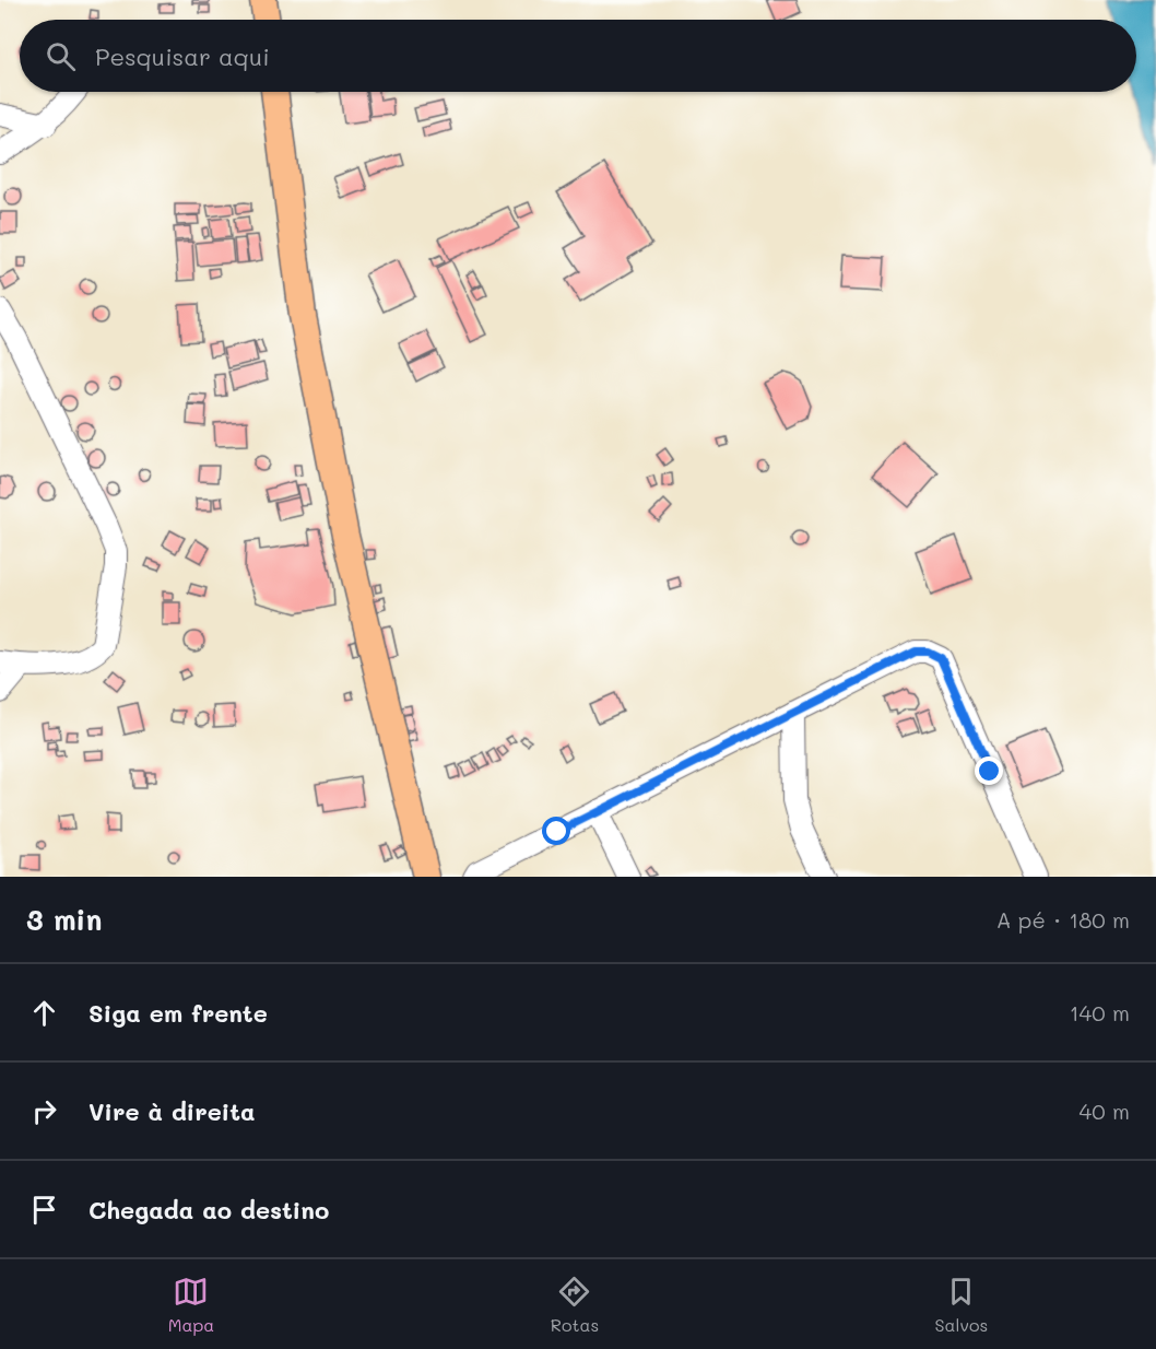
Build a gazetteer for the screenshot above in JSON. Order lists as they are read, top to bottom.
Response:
{
  "page": {
    "search": "Pesquisar aqui",
    "heading": ["3 min", "A pé · 180 m"],
    "list": [
      ["Siga em frente", "140 m"],
      ["Vire à direita", "40 m"],
      "Chegada ao destino"
    ],
    "nav": ["Mapa", "Rotas", "Salvos"]
  }
}
